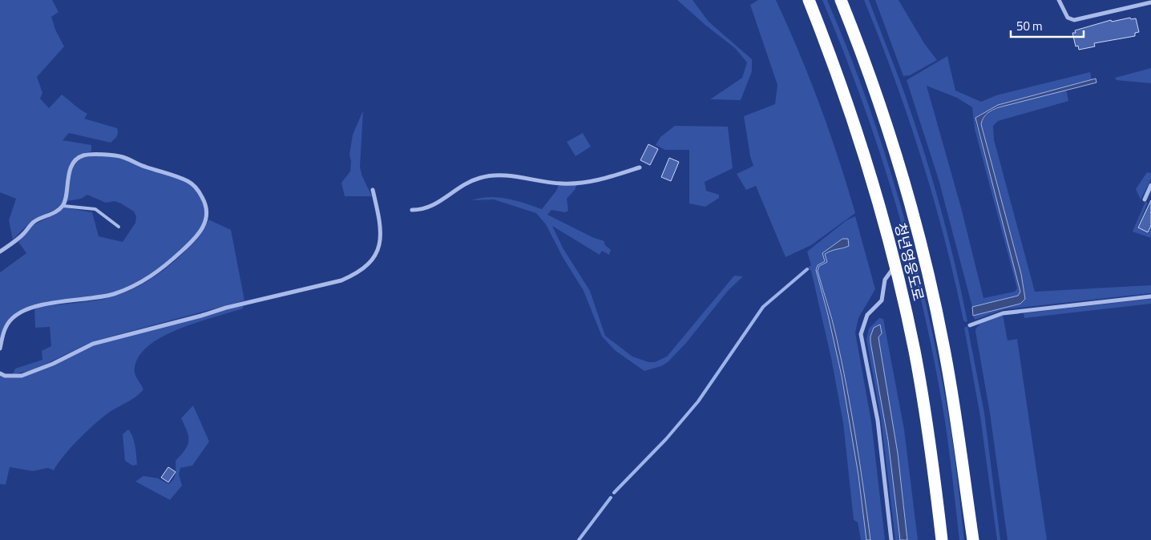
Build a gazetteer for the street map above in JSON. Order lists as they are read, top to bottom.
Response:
{
  "streets": {
    "highway": ["청년영웅도로"]
  },
  "scale_bar": "50 m"
}
